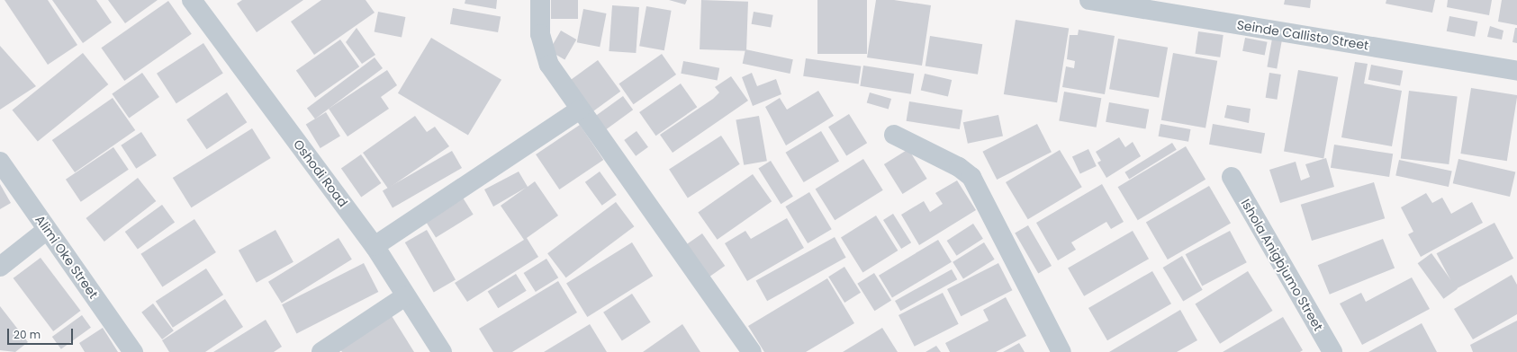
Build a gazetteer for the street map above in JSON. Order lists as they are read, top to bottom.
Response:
{
  "streets": {
    "street": [
      "Seinde Callisto Street",
      "Oshodi Road",
      "Alimi Oke Street",
      "Ishola Anigbjumo Street"
    ]
  },
  "scale_bar": "20 m"
}
